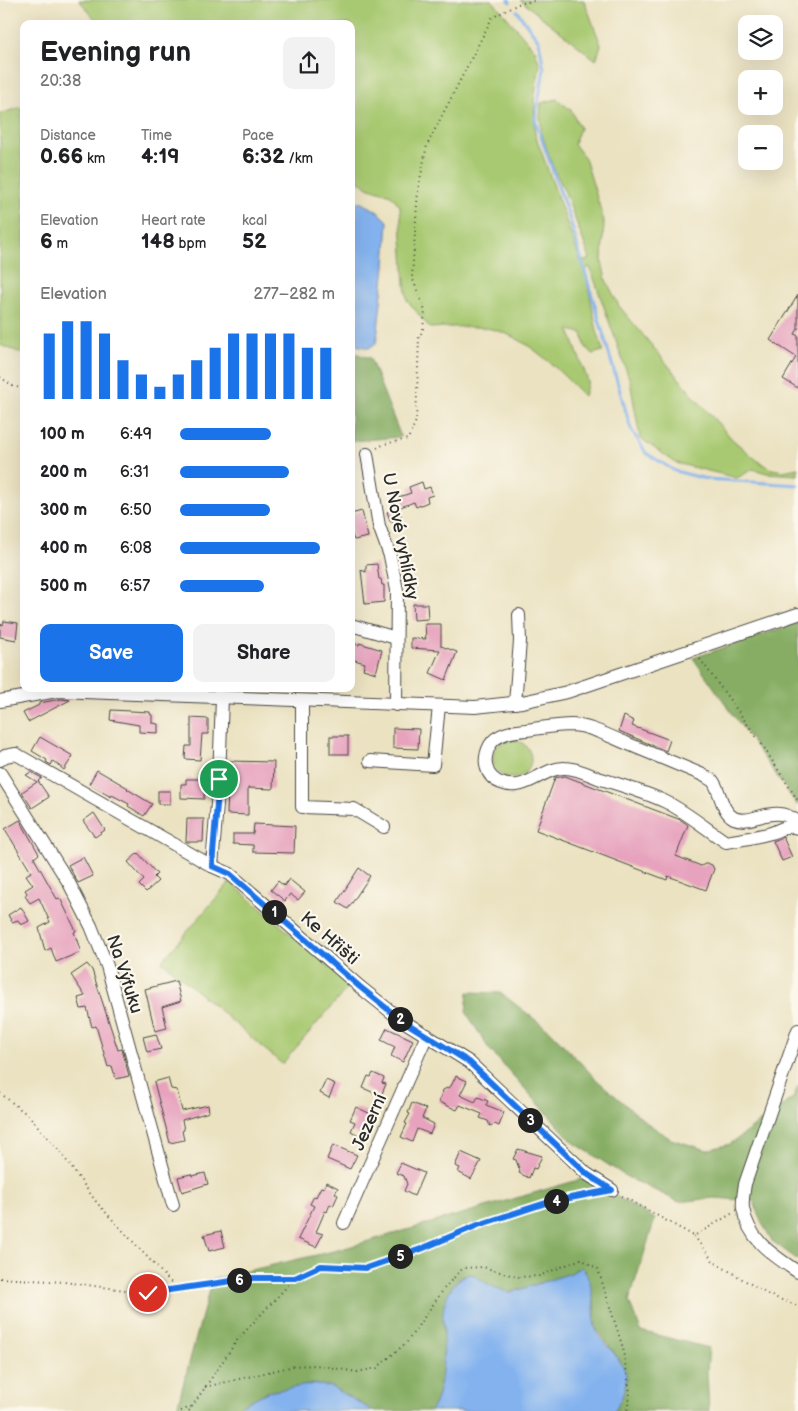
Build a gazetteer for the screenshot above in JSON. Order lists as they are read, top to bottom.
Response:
{
  "streets": {
    "street": [
      "U Nové vyhlídky",
      "Ke Hřišti",
      "Na Výfuku",
      "Jezerní"
    ]
  },
  "crossings": [
    ["Ke Hřišti", "Jezerní"]
  ],
  "page": {
    "map_buttons": ["+", "−"],
    "heading": ["Evening run", "20:38"],
    "stats": [
      ["Distance", "0.66 km"],
      ["Time", "4:19"],
      ["Pace", "6:32 /km"],
      ["Elevation", "6 m"],
      ["Heart rate", "148 bpm"],
      ["kcal", "52"]
    ],
    "chart": ["Elevation", "277–282 m"],
    "list": [
      {
        "name": "100 m",
        "note": "6:49"
      },
      {
        "name": "200 m",
        "note": "6:31"
      },
      {
        "name": "300 m",
        "note": "6:50"
      },
      {
        "name": "400 m",
        "note": "6:08"
      },
      {
        "name": "500 m",
        "note": "6:57"
      }
    ],
    "buttons": ["Save", "Share"],
    "pins": [
      "1",
      "2",
      "3",
      "4",
      "5",
      "6"
    ]
  }
}
